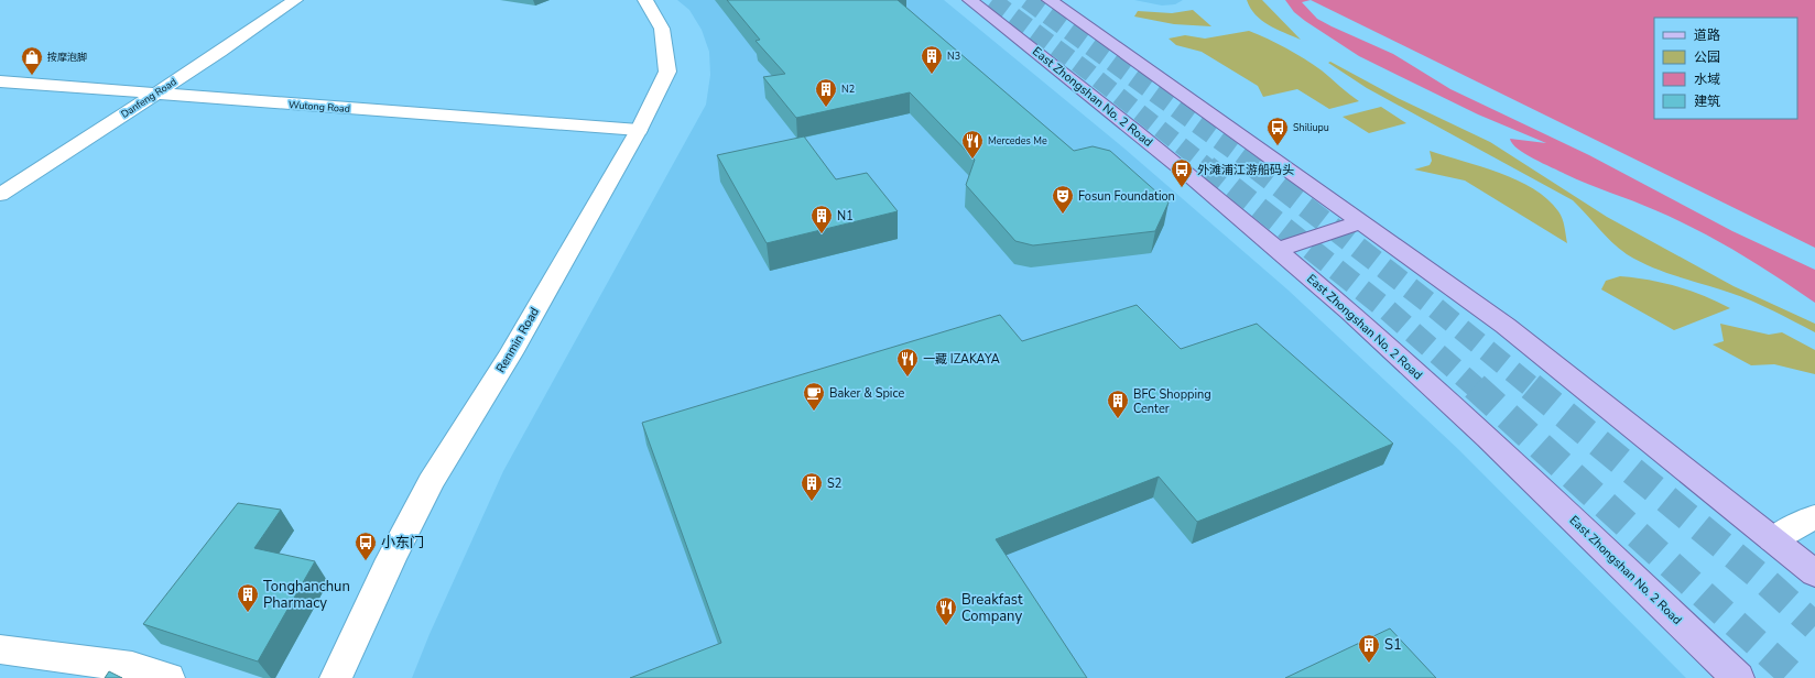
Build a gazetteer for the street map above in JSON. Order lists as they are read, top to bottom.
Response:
{
  "streets": {
    "main road": ["East Zhongshan No. 2 Road"],
    "street": ["Danfeng Road", "Wutong Road", "Renmin Road"]
  },
  "crossings": [
    ["Danfeng Road", "Wutong Road"],
    ["Wutong Road", "Renmin Road"]
  ],
  "places": {
    "building": [
      "N3",
      "N2",
      "N1",
      "BFC Shopping Center",
      "S2",
      "Tonghanchun Pharmacy",
      "S1"
    ],
    "shop": ["按摩泡脚"],
    "bus stop": ["Shiliupu", "外滩浦江游船码头", "小东门"],
    "restaurant": ["Mercedes Me", "一藏 IZAKAYA", "Breakfast Company"],
    "theatre": ["Fosun Foundation"],
    "cafe": ["Baker & Spice"]
  },
  "legend": [
    "道路",
    "公园",
    "水域",
    "建筑"
  ]
}
